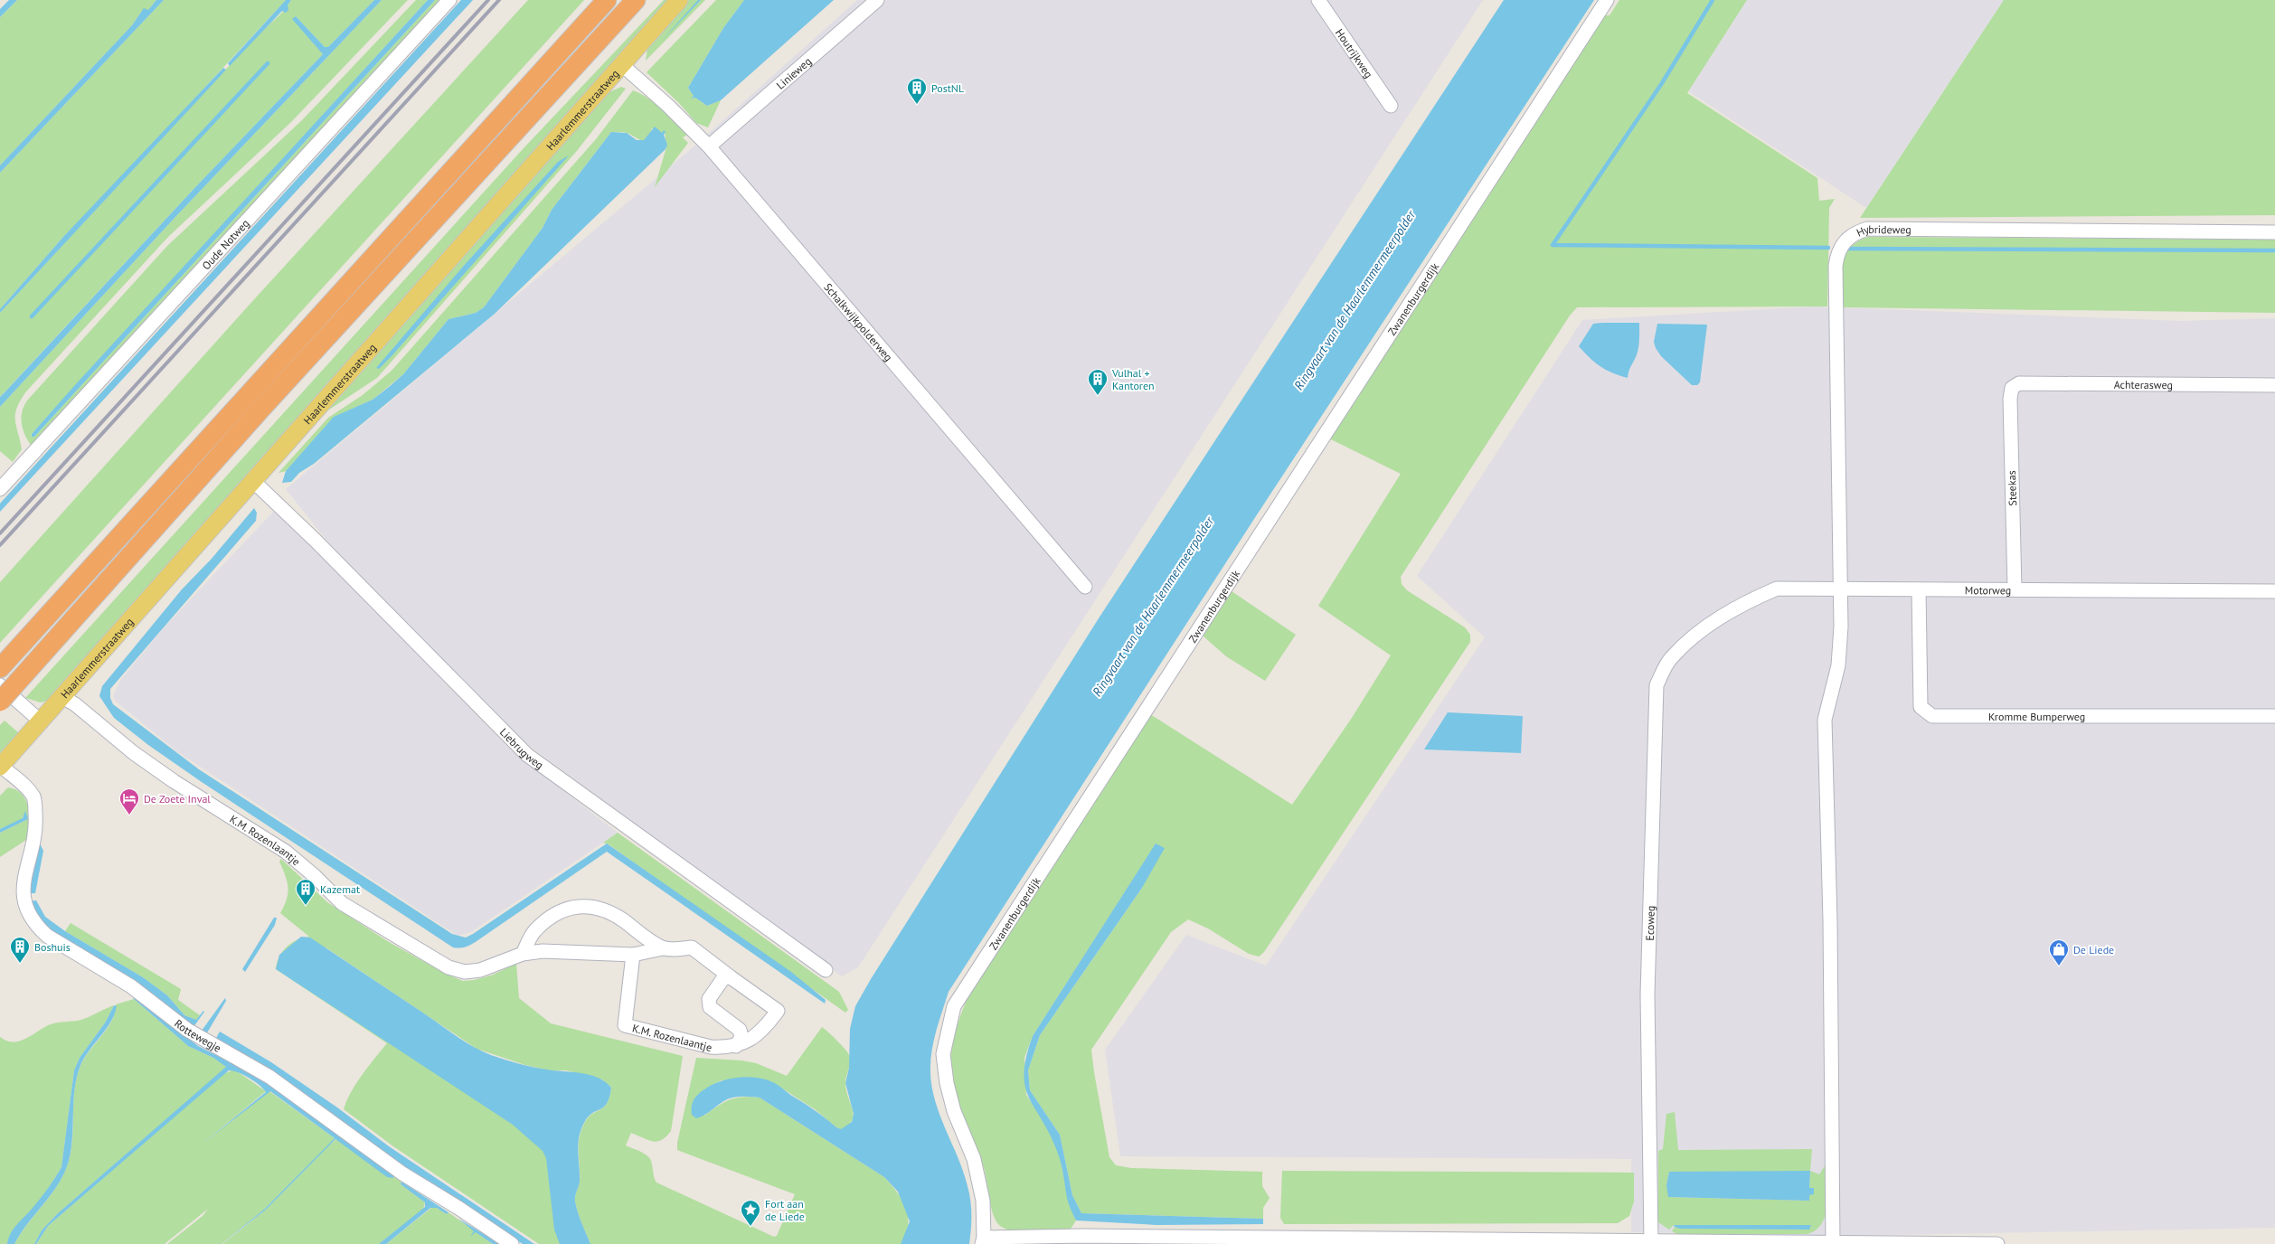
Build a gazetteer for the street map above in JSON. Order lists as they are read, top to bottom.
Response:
{
  "streets": {
    "main road": ["Haarlemmerstraatweg"],
    "street": [
      "Houtrijkweg",
      "Linieweg",
      "Hybrideweg",
      "Oude Notweg",
      "Zwanenburgerdijk",
      "Schalkwijkpolderweg",
      "Achterasweg",
      "Steekas",
      "Motorweg",
      "Kromme Bumperweg",
      "Liebrugweg",
      "K.M. Rozenlaantje",
      "Ecoweg",
      "Rottewegje"
    ]
  },
  "crossings": [
    ["Linieweg", "Schalkwijkpolderweg"],
    ["Haarlemmerstraatweg", "Schalkwijkpolderweg"],
    ["Haarlemmerstraatweg", "Liebrugweg"],
    ["Haarlemmerstraatweg", "K.M. Rozenlaantje"],
    ["Haarlemmerstraatweg", "Rottewegje"],
    ["Hybrideweg", "Motorweg"],
    ["Achterasweg", "Steekas"],
    ["Steekas", "Motorweg"],
    ["Motorweg", "Kromme Bumperweg"],
    ["Motorweg", "Ecoweg"]
  ],
  "water": ["Ringvaart van de Haarlemmermeerpolder"],
  "places": {
    "building": [
      "PostNL",
      "Vulhal + Kantoren",
      "Kazemat",
      "Boshuis"
    ],
    "hotel": ["De Zoete Inval"],
    "shop": ["De Liede"],
    "place": ["Fort aan de Liede"]
  }
}
